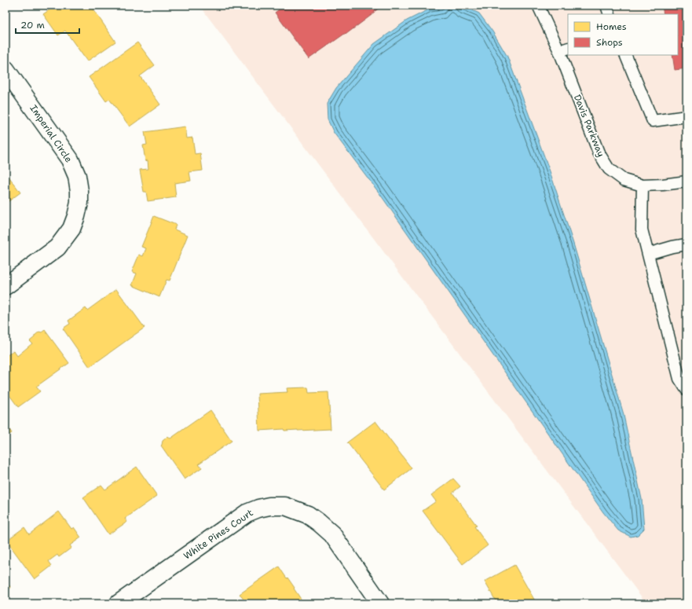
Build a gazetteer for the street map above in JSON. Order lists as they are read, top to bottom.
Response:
{
  "streets": {
    "street": ["Imperial Circle", "White Pines Court"],
    "lane": ["Davis Parkway"]
  },
  "legend": ["Homes", "Shops"],
  "scale_bar": "20 m"
}
